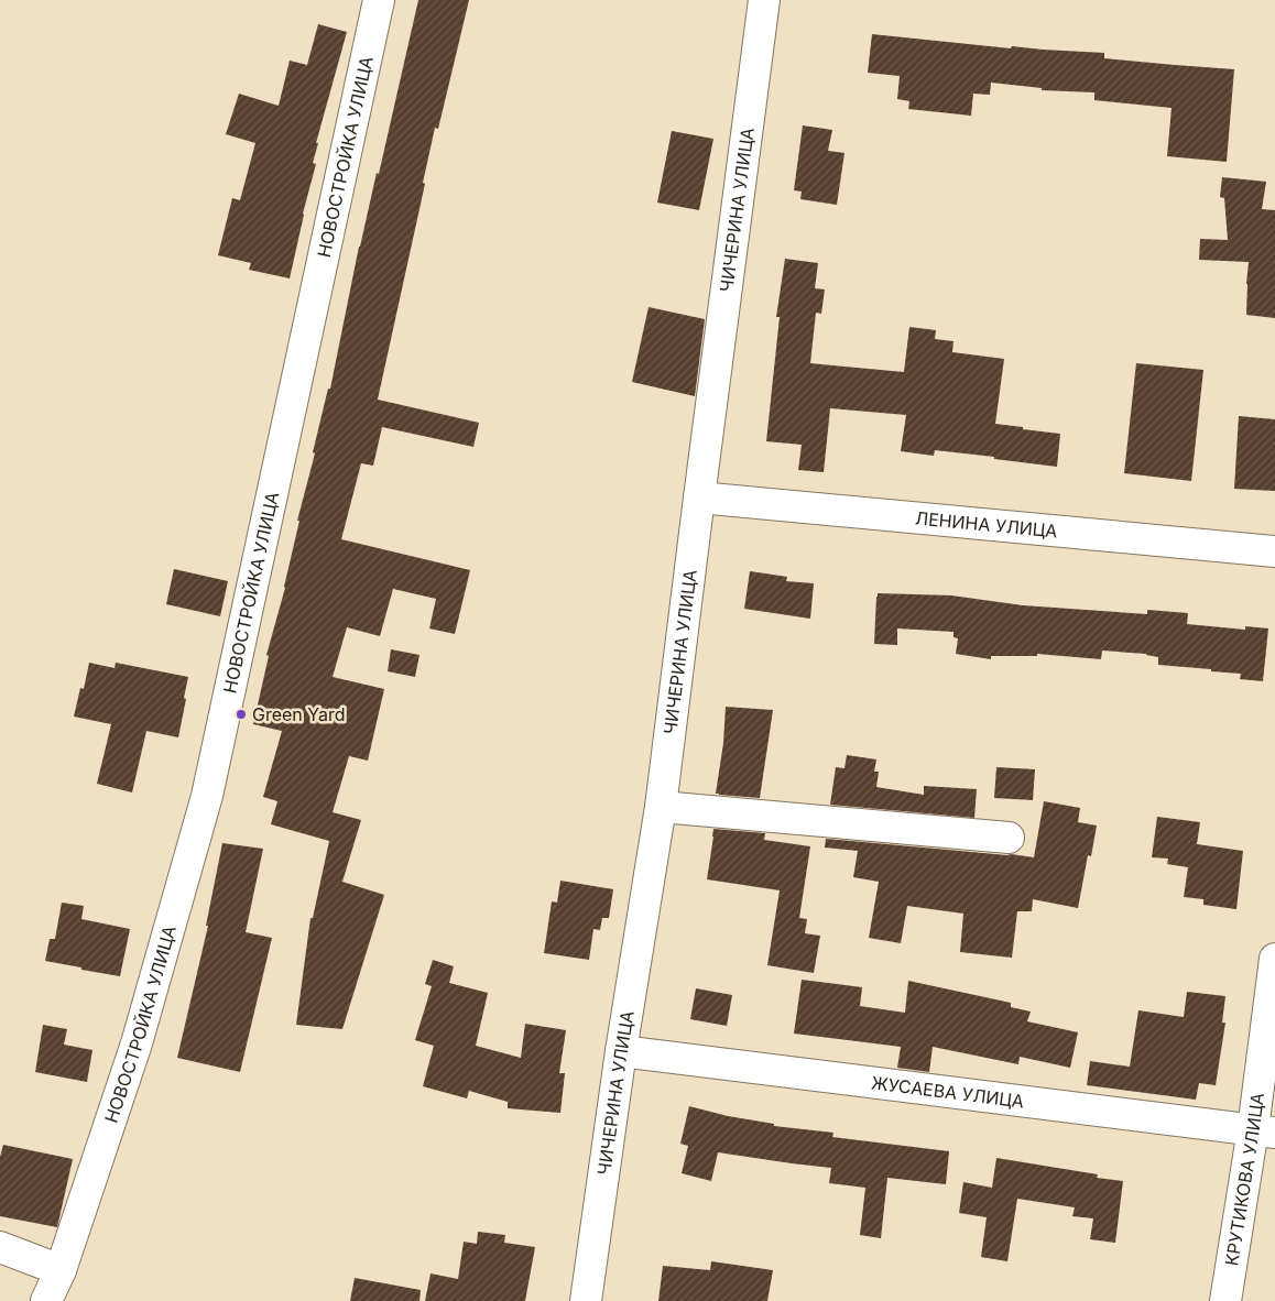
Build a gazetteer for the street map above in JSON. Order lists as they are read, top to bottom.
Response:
{
  "streets": {
    "street": [
      "НОВОСТРОЙКА УЛИЦА",
      "ЧИЧЕРИНА УЛИЦА",
      "ЛЕНИНА УЛИЦА",
      "ЖУСАЕВА УЛИЦА",
      "КРУТИКОВА УЛИЦА"
    ]
  },
  "crossings": [
    ["ЧИЧЕРИНА УЛИЦА", "ЛЕНИНА УЛИЦА"],
    ["ЧИЧЕРИНА УЛИЦА", "ЖУСАЕВА УЛИЦА"],
    ["ЖУСАЕВА УЛИЦА", "КРУТИКОВА УЛИЦА"]
  ],
  "places": ["Green Yard"]
}
